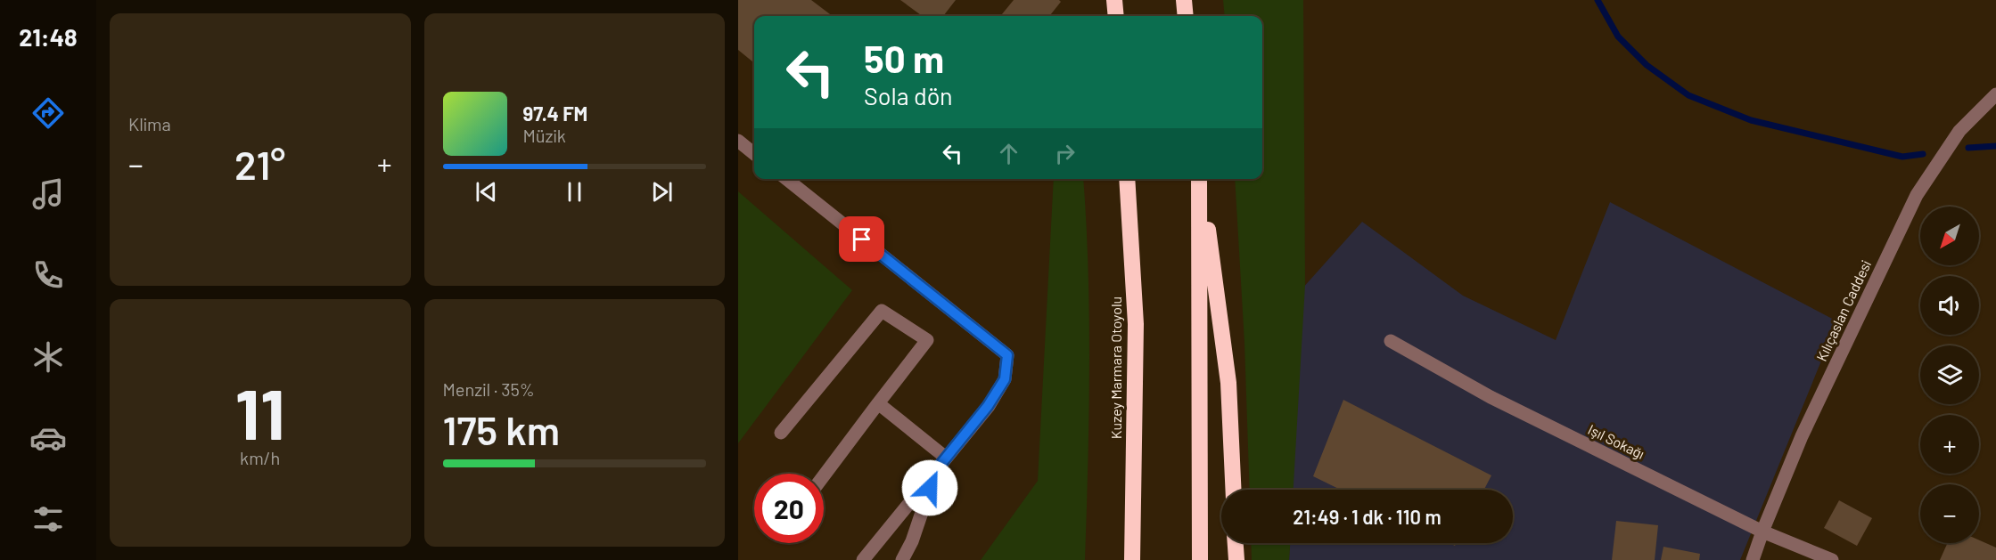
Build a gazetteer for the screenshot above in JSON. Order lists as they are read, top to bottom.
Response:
{
  "streets": {
    "highway": ["Kuzey Marmara Otoyolu"],
    "street": ["Kılıçaslan Caddesi", "Işıl Sokağı"]
  },
  "crossings": [
    ["Kılıçaslan Caddesi", "Işıl Sokağı"]
  ],
  "north": "bottom left",
  "page": {
    "tabs": "21:48",
    "tile": [
      "Klima",
      ["11", "km/h"],
      ["Menzil · 35%", "175 km"]
    ],
    "turn": ["50 m", "Sola dön"],
    "song": ["97.4 FM", "Müzik"],
    "heat": ["−", "21°", "+"],
    "map_buttons": ["+", "−"],
    "limit": "20",
    "trip": "21:49 · 1 dk · 110 m"
  }
}
